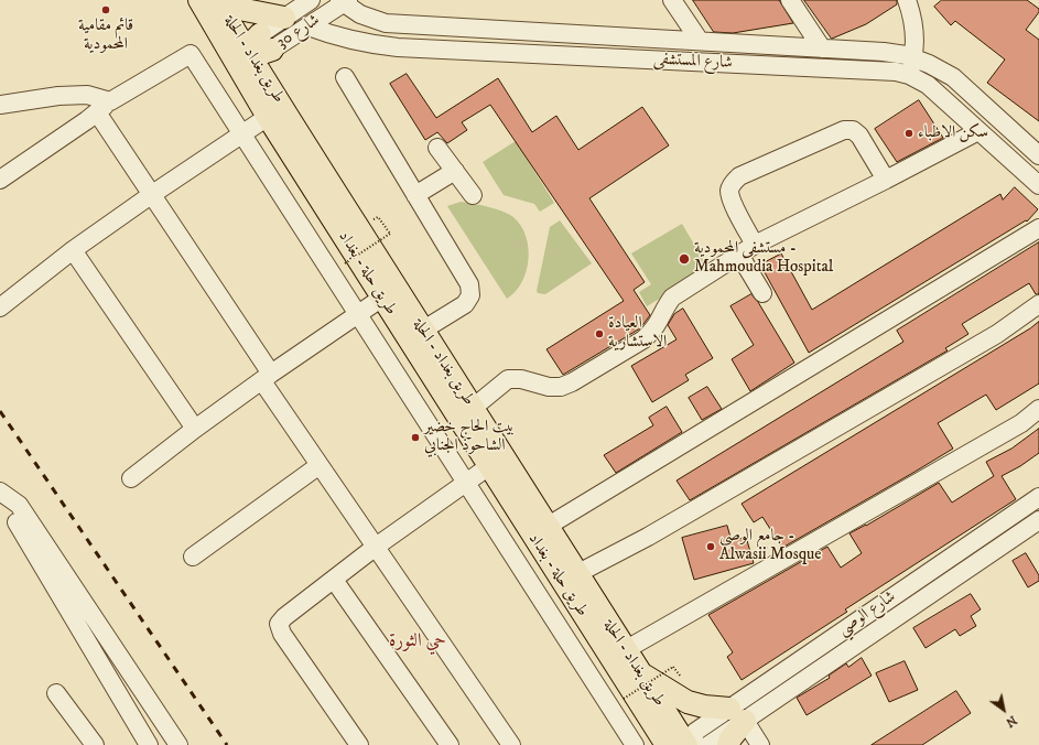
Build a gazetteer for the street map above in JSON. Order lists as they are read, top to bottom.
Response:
{
  "streets": {
    "main road": ["طريق بغداد - الحلة", "طريق حلة - بغداد"],
    "street": ["شارع 30", "شارع المستشفى", "شارع الوصي"]
  },
  "crossings": [
    ["شارع 30", "طريق بغداد - الحلة"],
    ["شارع 30", "شارع المستشفى"],
    ["شارع 30", "طريق حلة - بغداد"],
    ["طريق بغداد - الحلة", "طريق حلة - بغداد"],
    ["طريق بغداد - الحلة", "شارع الوصي"]
  ],
  "districts": ["حي الثورة"],
  "places": [
    "قائم مقامية المحمودية",
    "سكن الاطباء",
    "مستشفى المحمودية - Mahmoudia Hospital",
    "العيادة الاستشارية",
    "بيت الحاج خضير الشاحوذ الجنابي",
    "جامع الوصي - Alwasii Mosque"
  ],
  "north": "bottom right"
}
